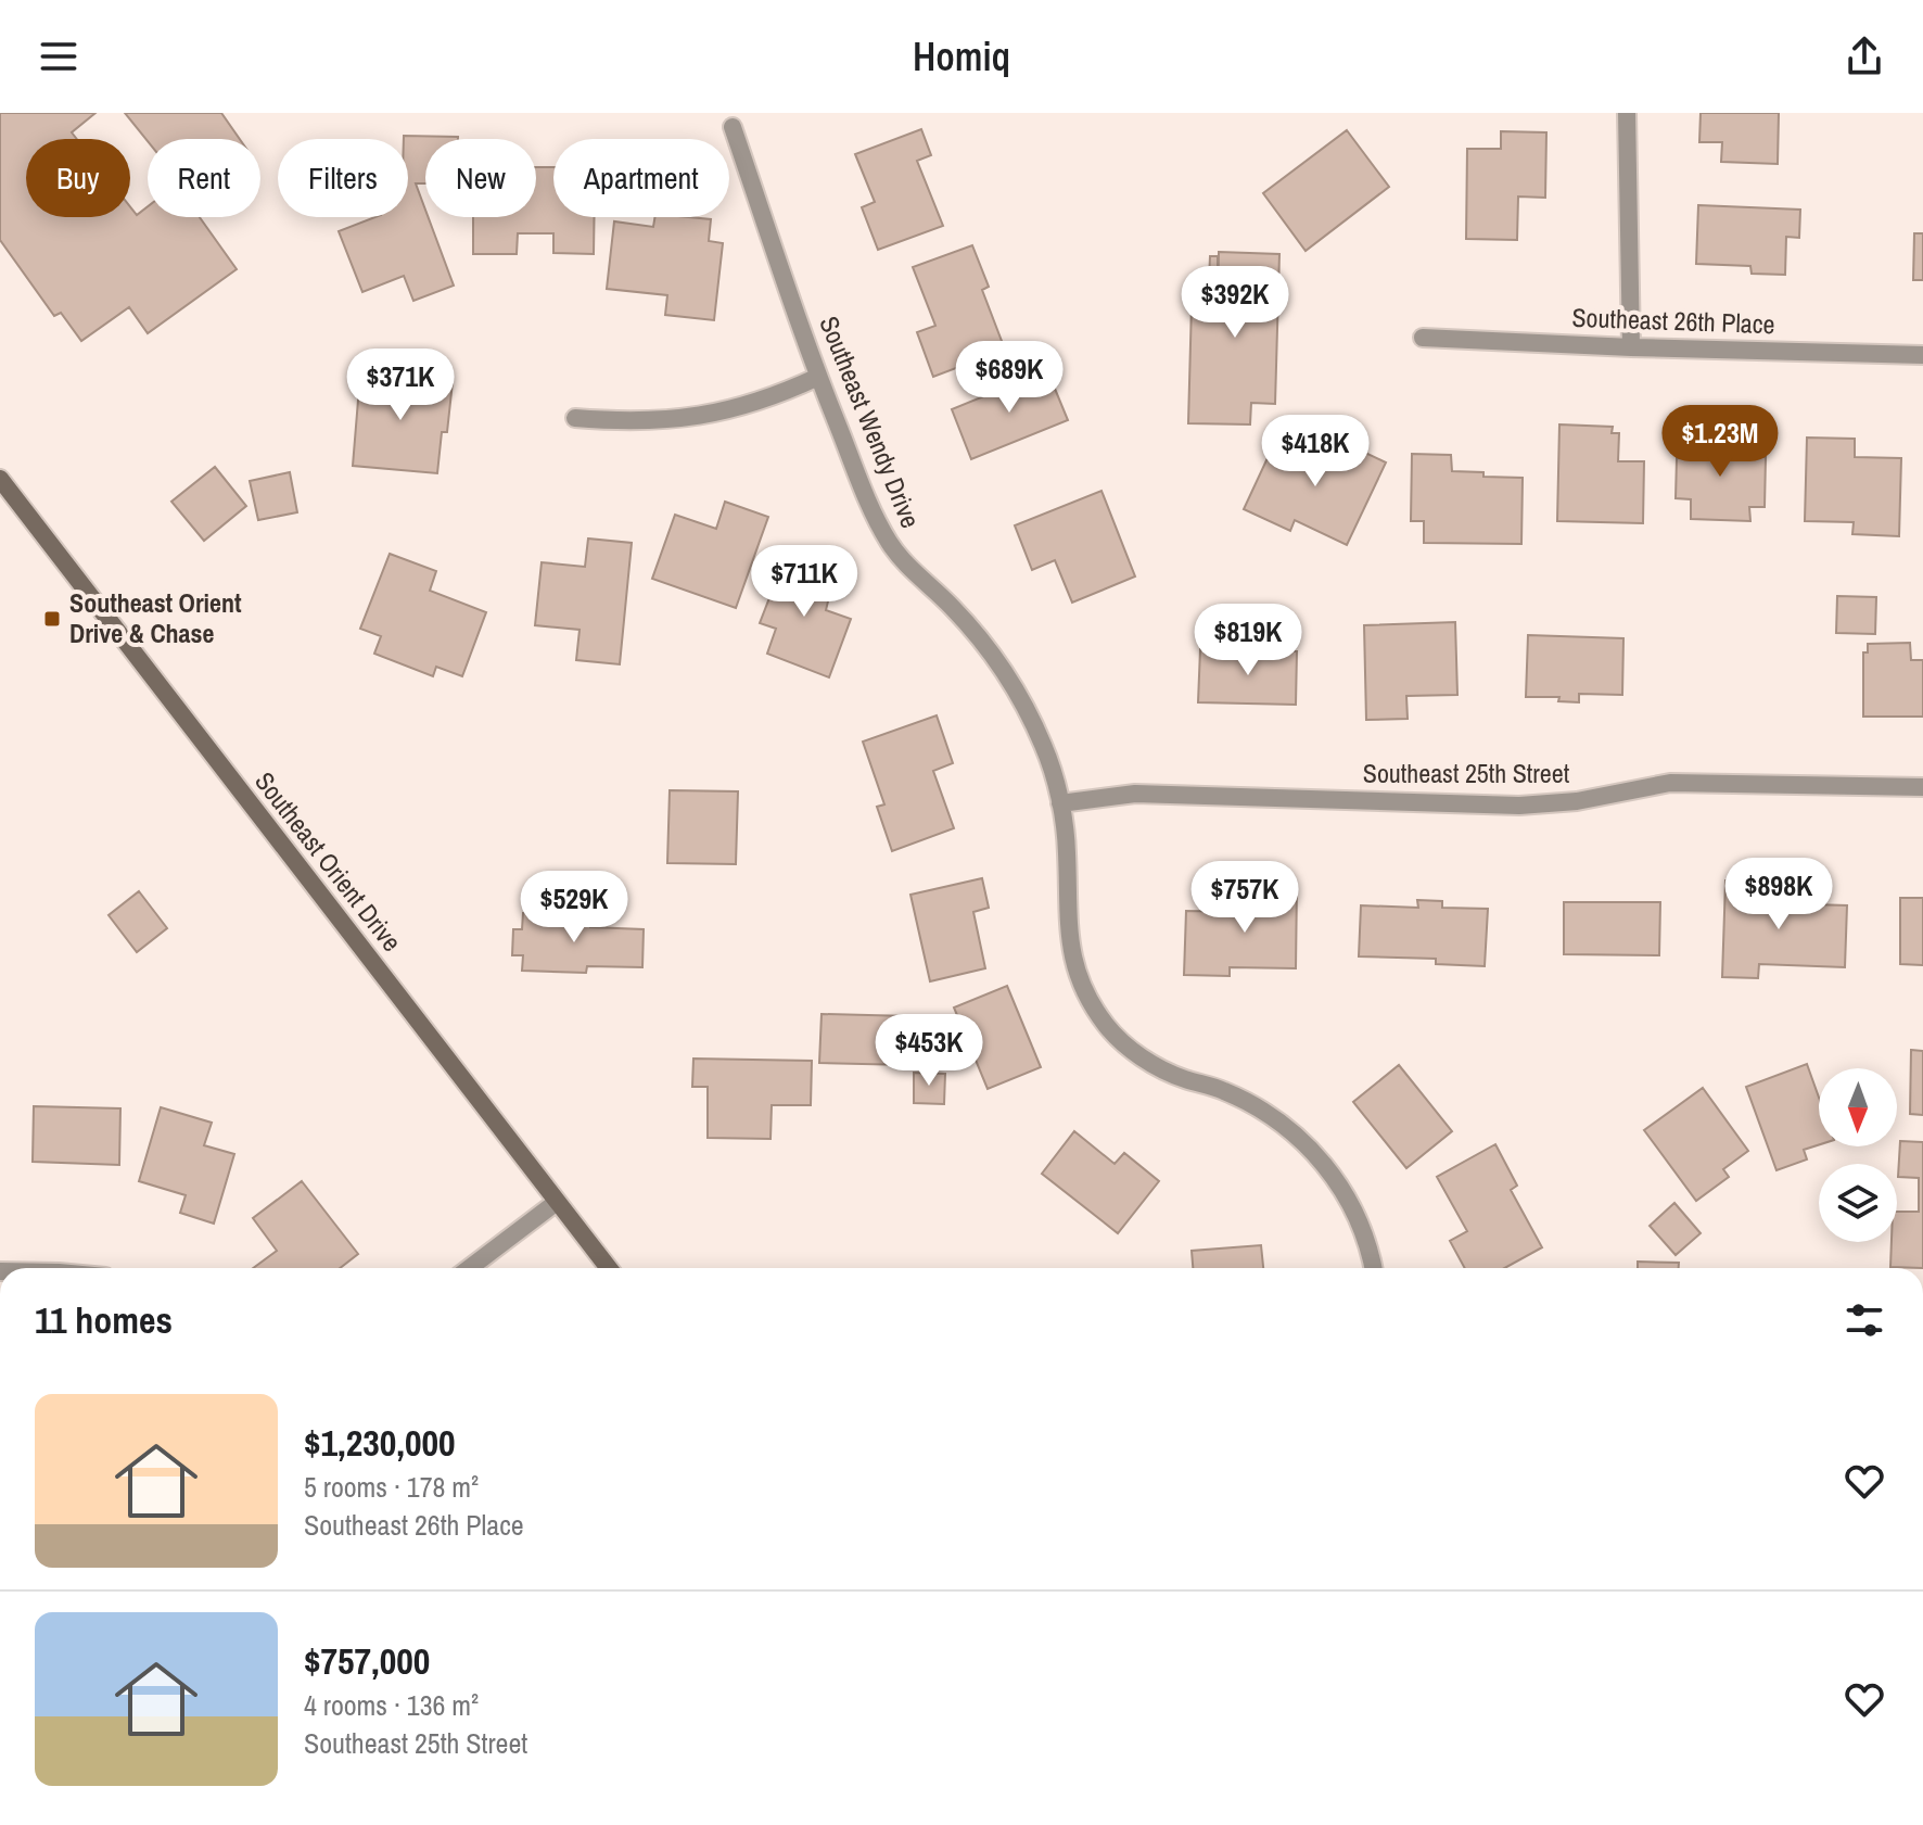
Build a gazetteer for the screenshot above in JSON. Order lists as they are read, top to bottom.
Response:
{
  "streets": {
    "main road": ["Southeast Orient Drive"],
    "street": ["Southeast 26th Place", "Southeast Wendy Drive", "Southeast 25th Street"]
  },
  "crossings": [
    ["Southeast Wendy Drive", "Southeast 25th Street"]
  ],
  "places": {
    "transit": ["Southeast Orient Drive & Chase"]
  },
  "north": "bottom",
  "page": {
    "header": "Homiq",
    "chip": [
      "Buy",
      "Rent",
      "Filters",
      "New",
      "Apartment"
    ],
    "price": [
      "$392K",
      "$689K",
      "$371K",
      "$1.23M",
      "$418K",
      "$711K",
      "$819K",
      "$898K",
      "$757K",
      "$529K",
      "$453K"
    ],
    "heading": "11 homes",
    "list": [
      {
        "name": "$1,230,000",
        "note": "5 rooms · 178 m² · Southeast 26th Place"
      },
      {
        "name": "$757,000",
        "note": "4 rooms · 136 m² · Southeast 25th Street"
      }
    ]
  }
}
